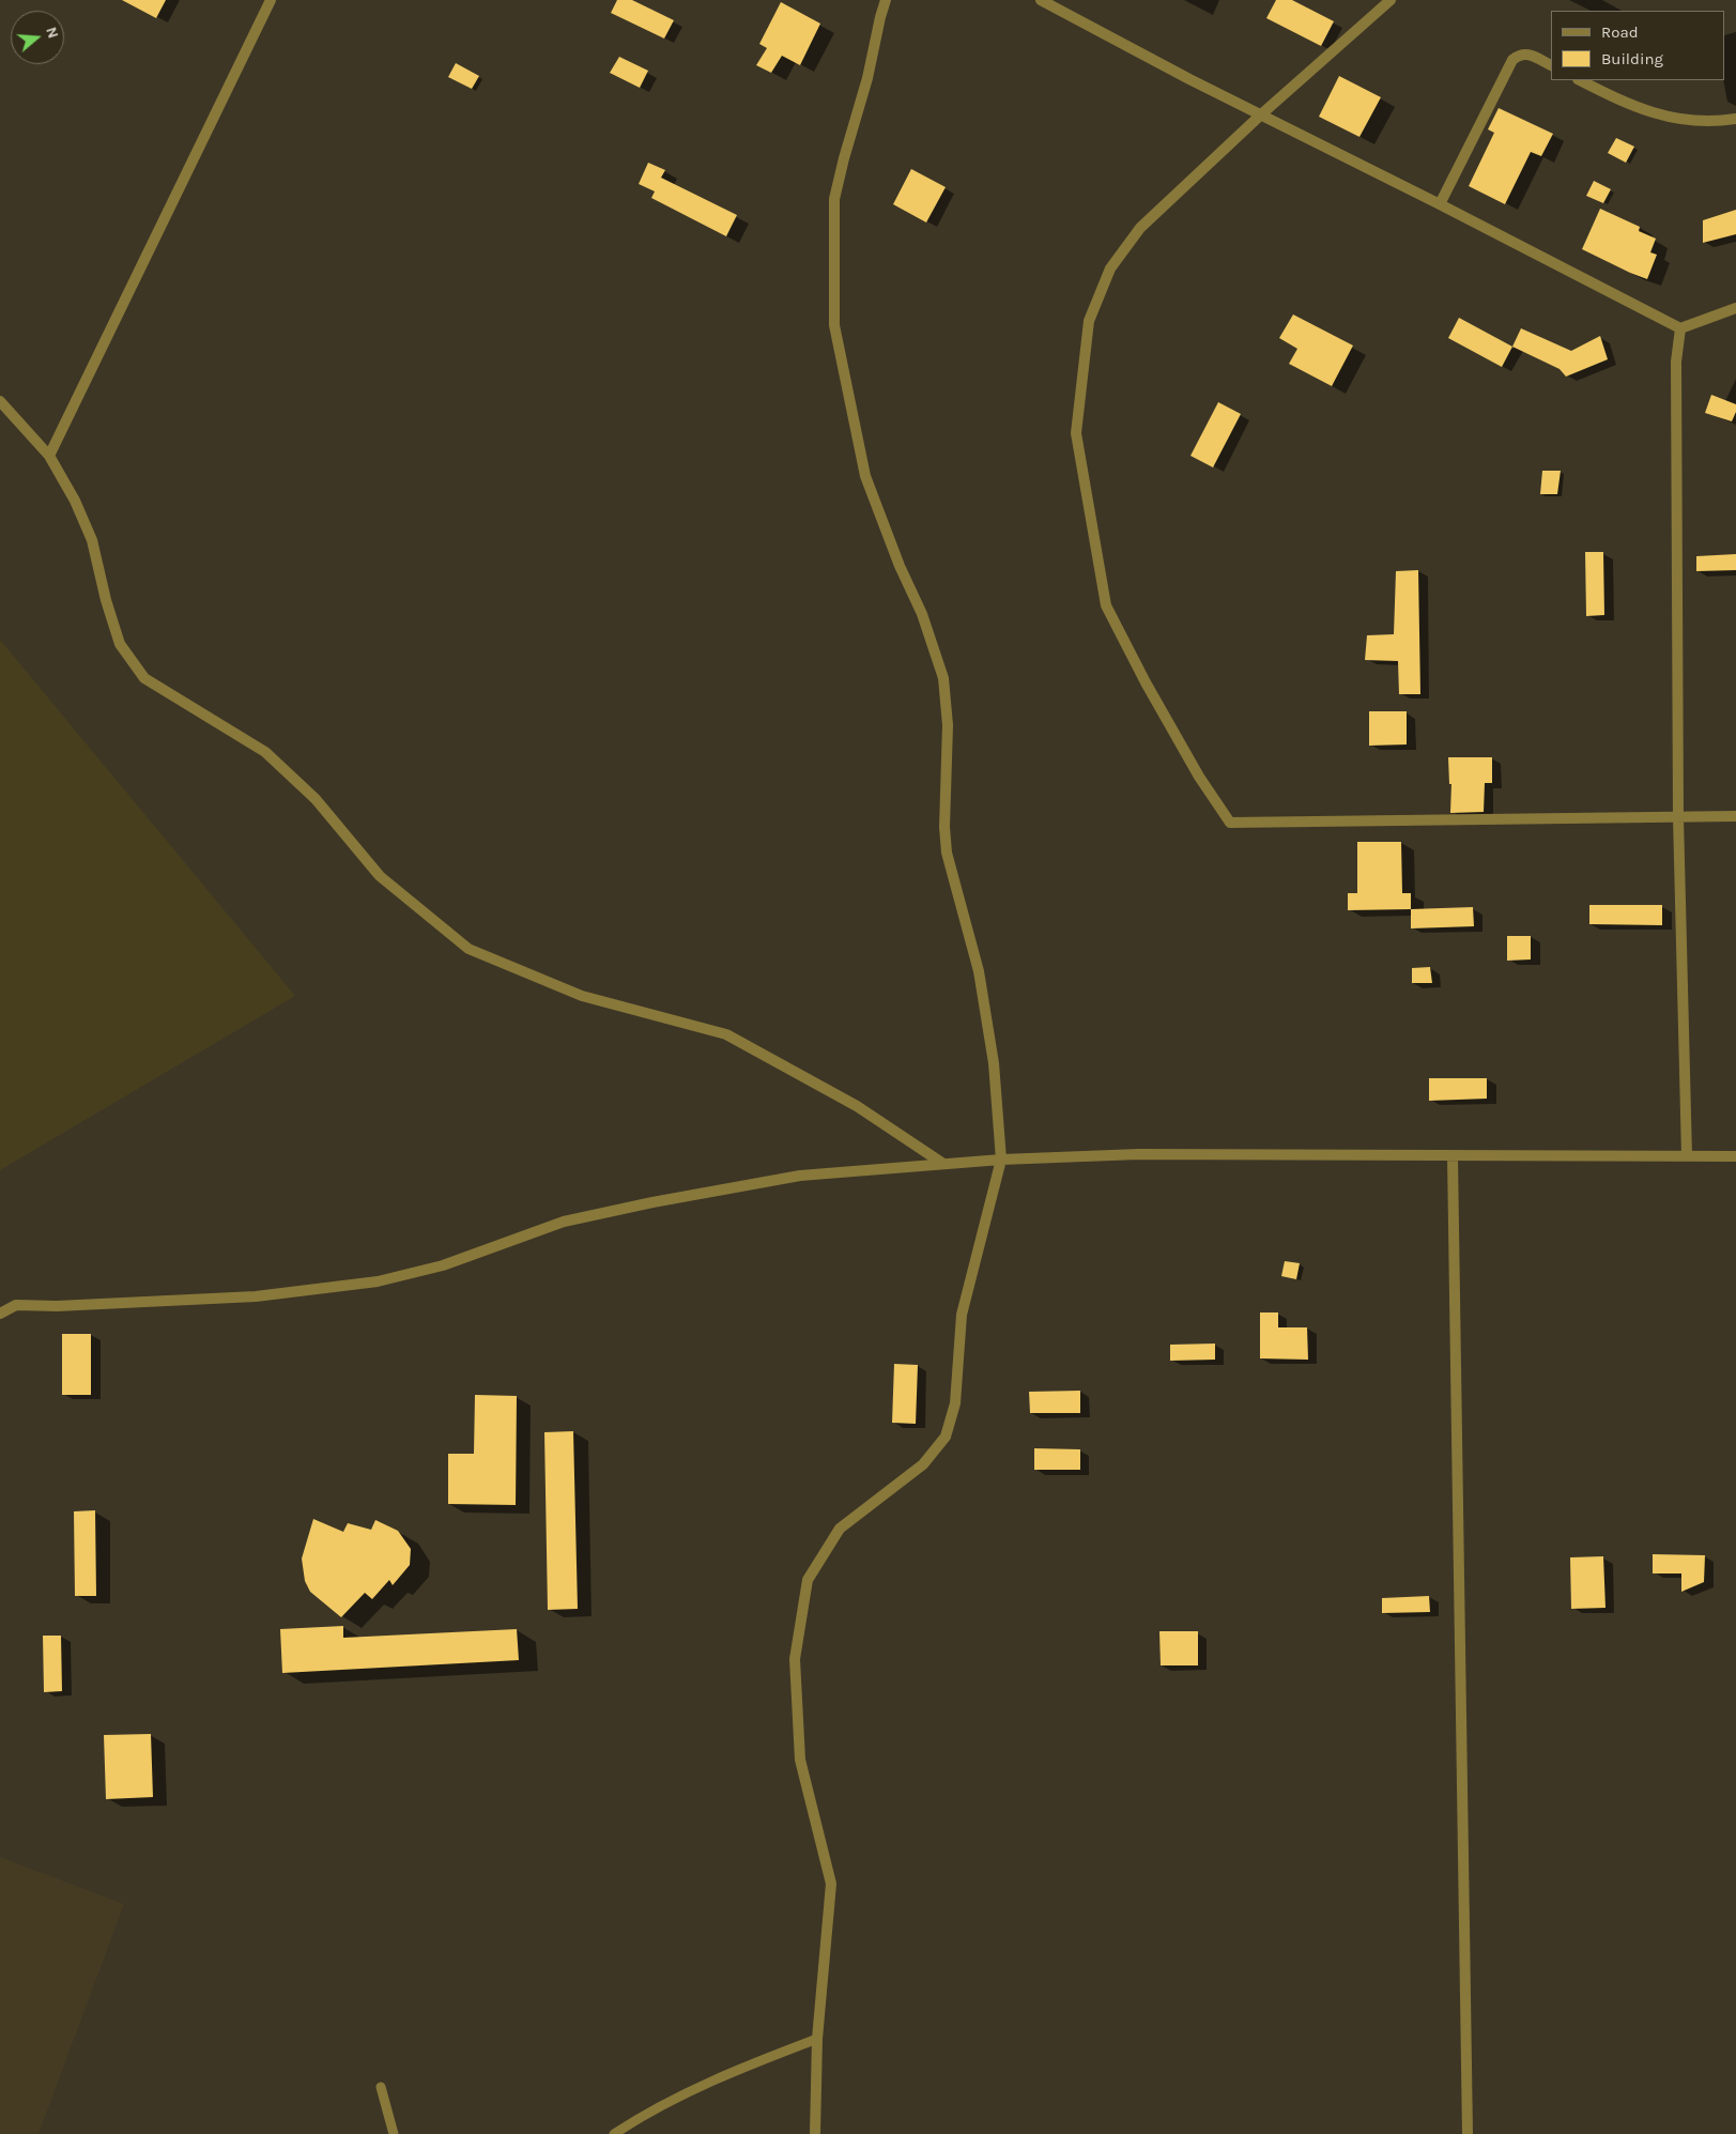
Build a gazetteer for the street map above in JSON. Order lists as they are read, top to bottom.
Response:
{
  "legend": ["Road", "Building"],
  "north": "right"
}
